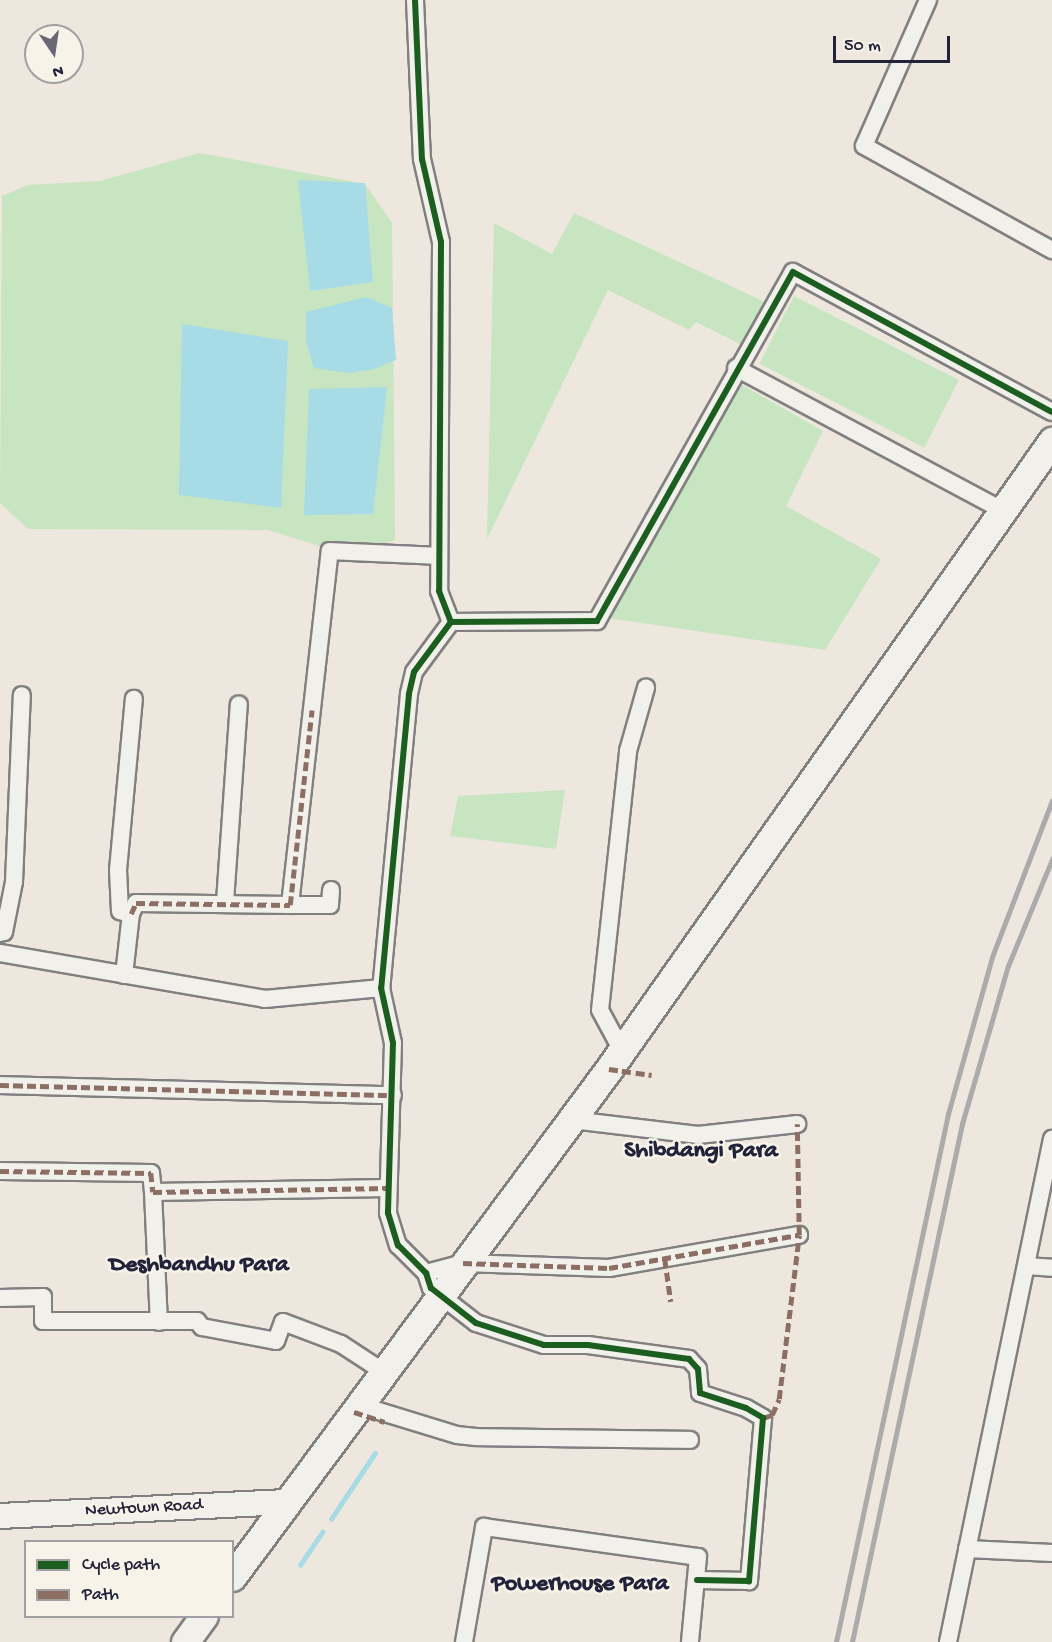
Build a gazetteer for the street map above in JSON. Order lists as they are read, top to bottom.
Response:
{
  "streets": {
    "street": ["Newtown Road"]
  },
  "districts": ["Shibdangi Para", "Deshbandhu Para", "Powerhouse Para"],
  "legend": ["Cycle path", "Path"],
  "scale_bar": "50 m",
  "north": "bottom"
}
